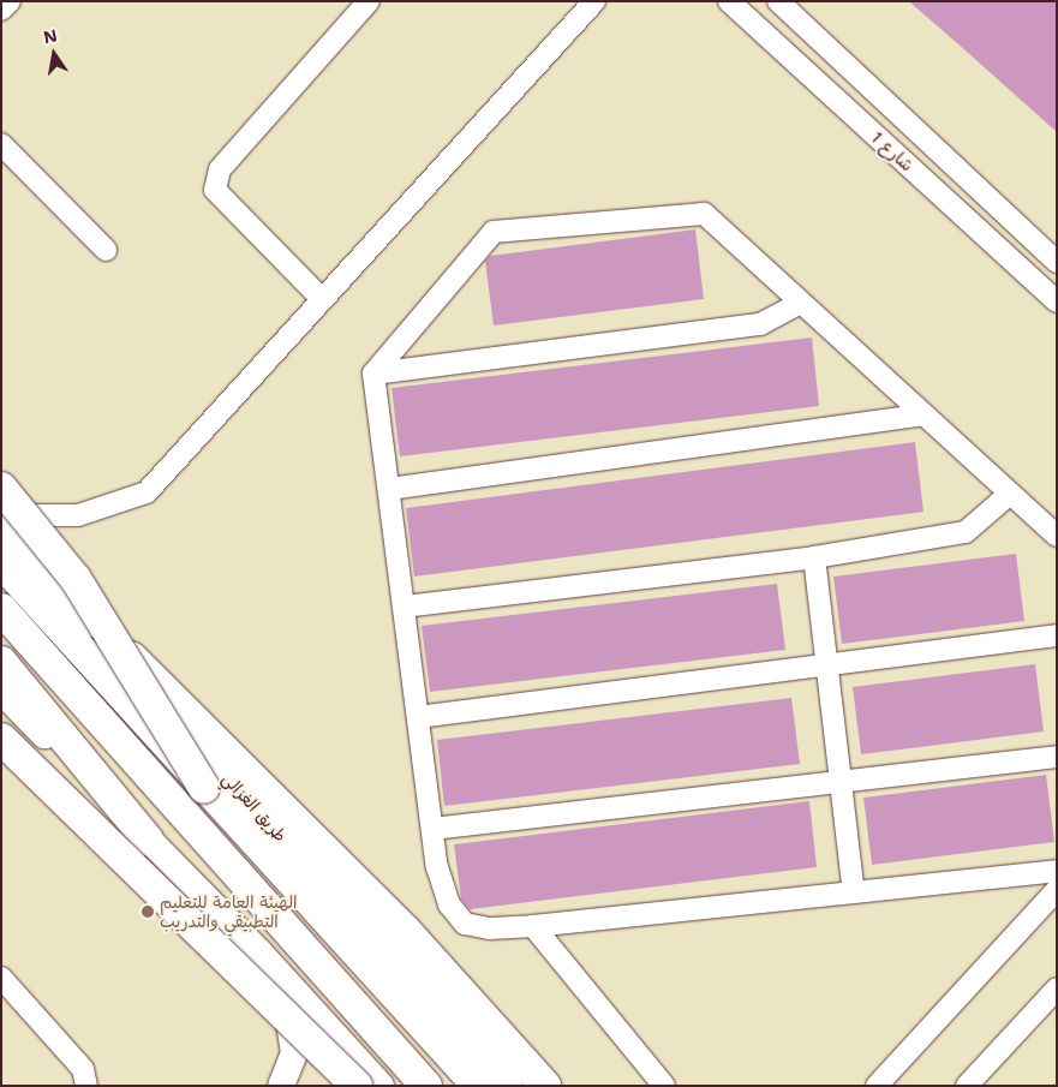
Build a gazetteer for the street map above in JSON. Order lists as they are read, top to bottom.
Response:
{
  "streets": {
    "highway": ["طريق الغزالي"],
    "street": ["شارع 1"]
  },
  "places": ["الهيئة العامة للتعليم التطبيقي والتدريب"],
  "north": "top"
}
